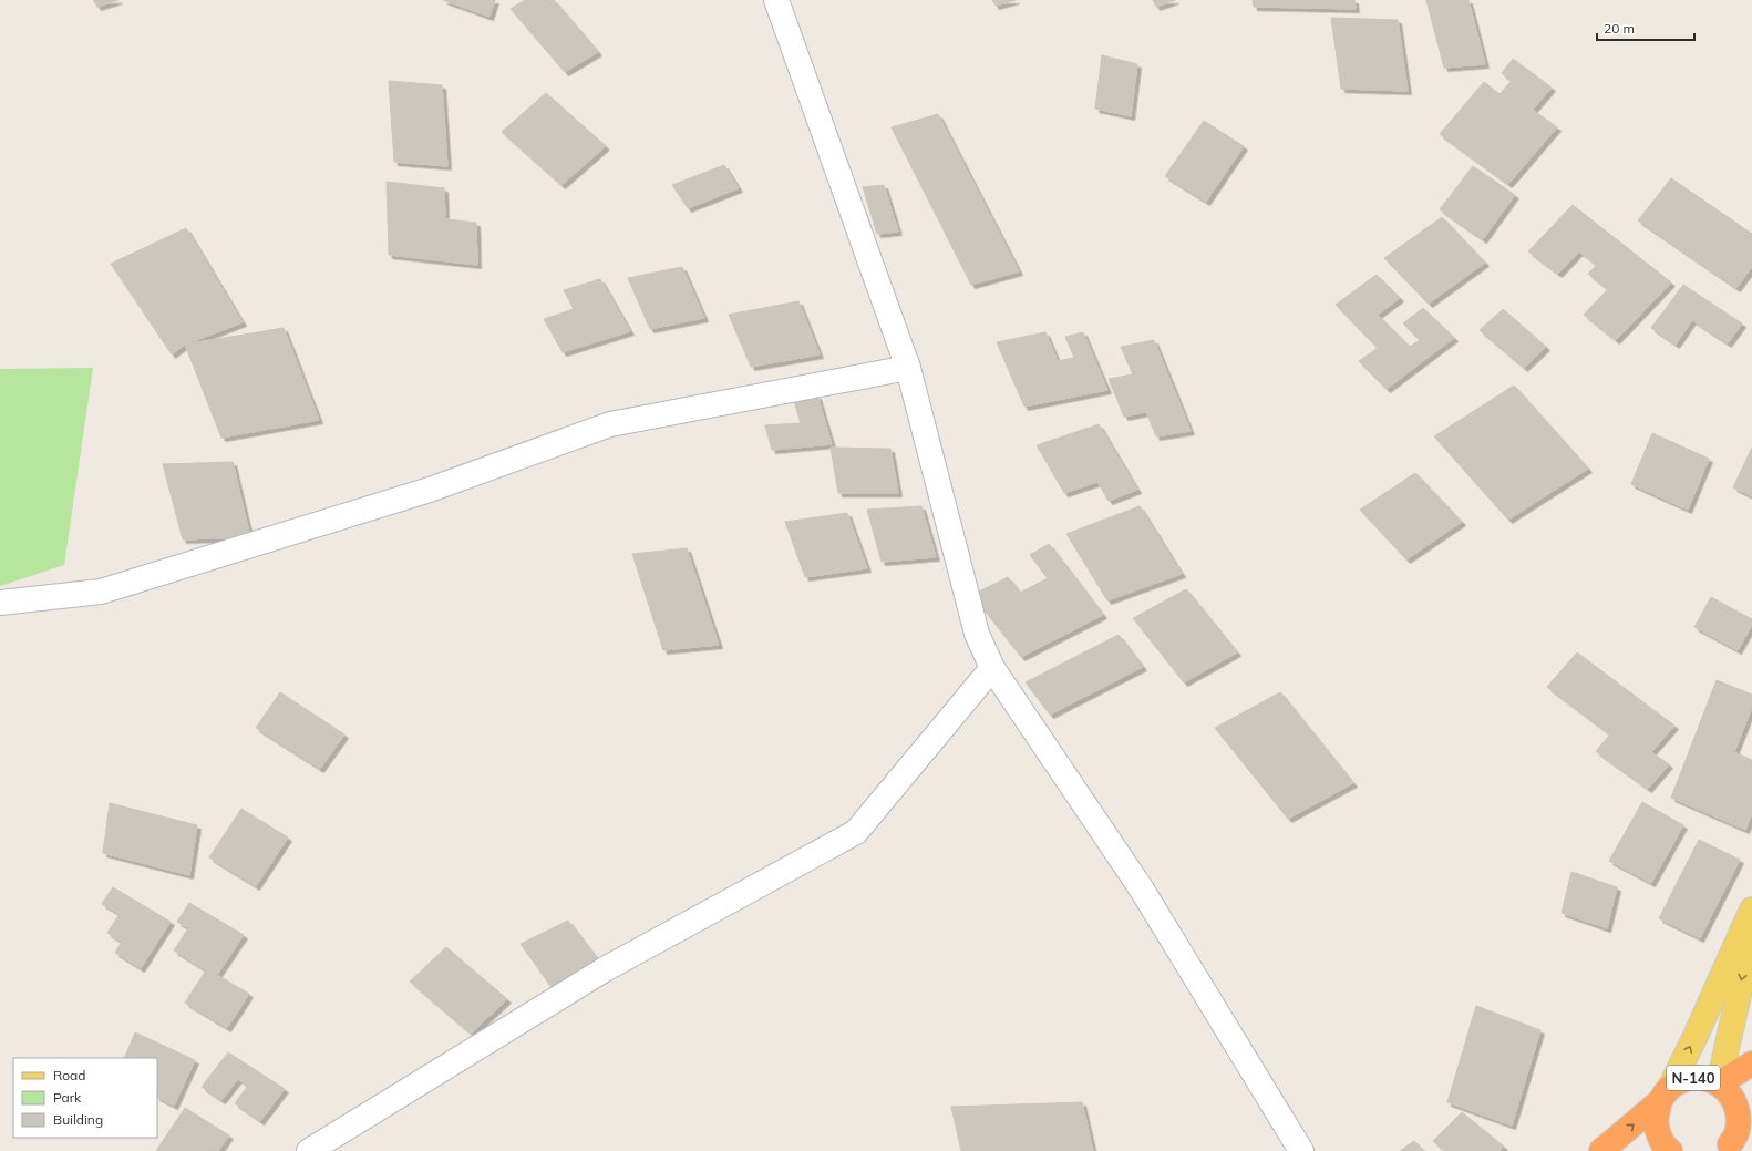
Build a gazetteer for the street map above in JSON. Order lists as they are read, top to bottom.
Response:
{
  "streets": {
    "highway": ["N-140"]
  },
  "legend": ["Road", "Park", "Building"],
  "scale_bar": "20 m"
}
